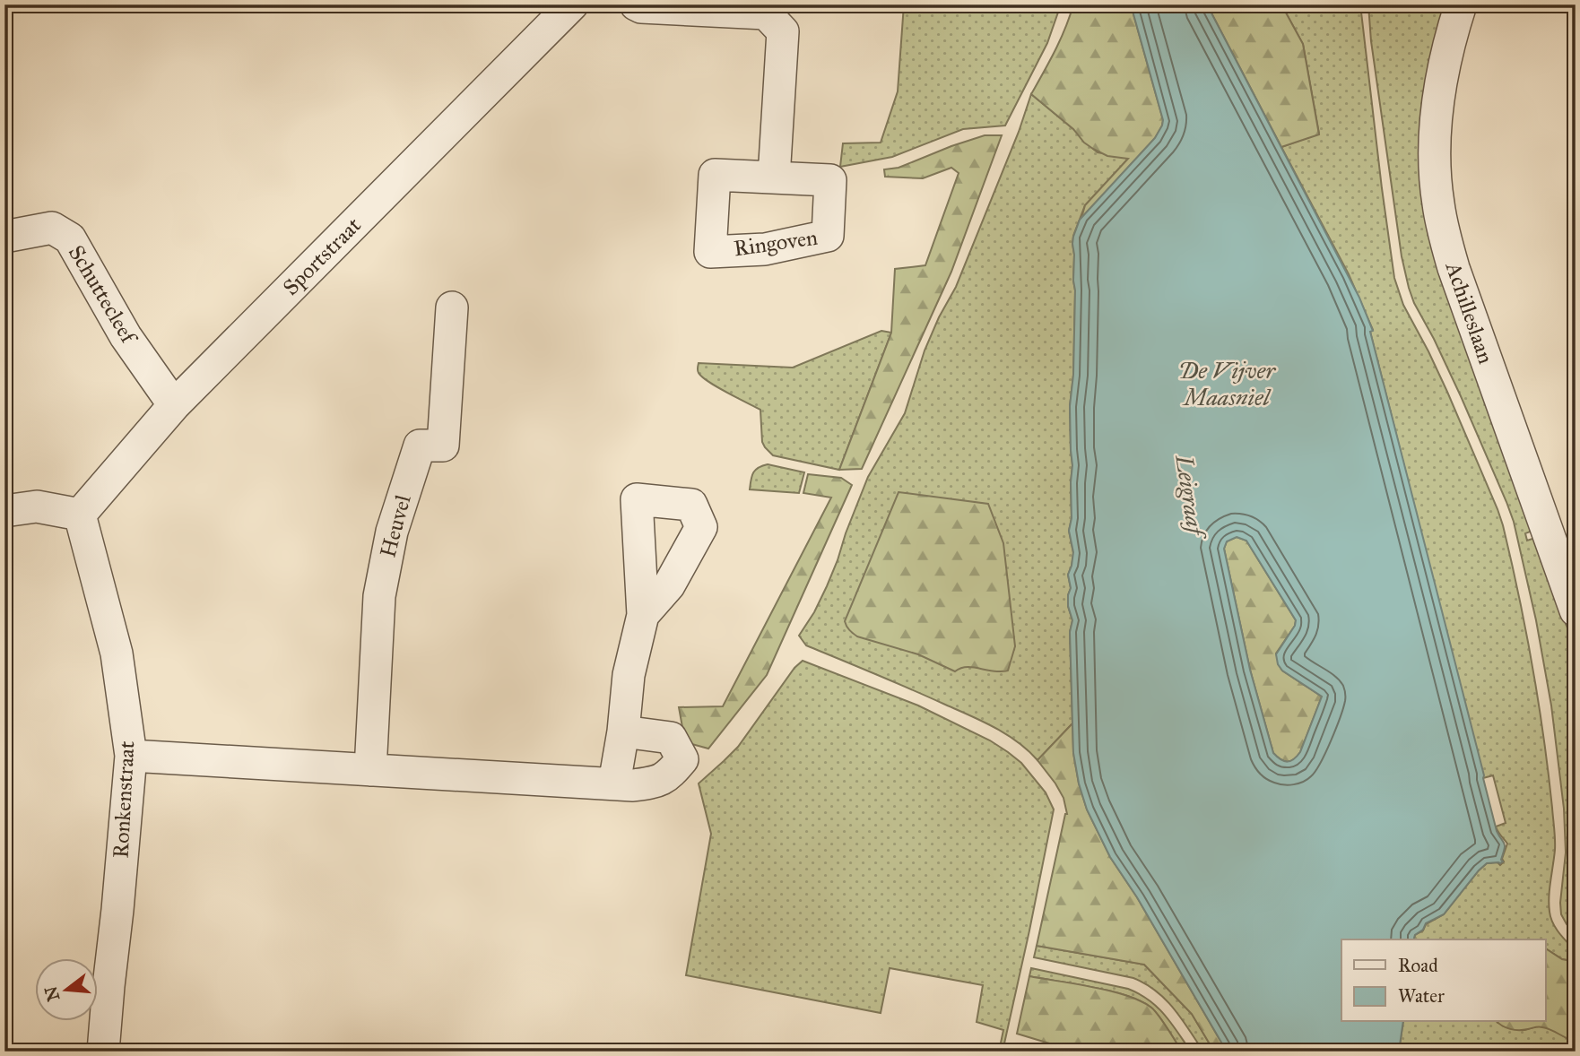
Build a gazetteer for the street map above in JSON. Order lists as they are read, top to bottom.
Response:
{
  "streets": {
    "street": [
      "Sportstraat",
      "Schuttecleef",
      "Achilleslaan",
      "Heuvel",
      "Ronkenstraat"
    ]
  },
  "crossings": [
    ["Sportstraat", "Schuttecleef"],
    ["Sportstraat", "Ronkenstraat"]
  ],
  "water": ["De Vijver Maasniel", "Leigraaf"],
  "legend": ["Road", "Water"],
  "north": "left"
}
